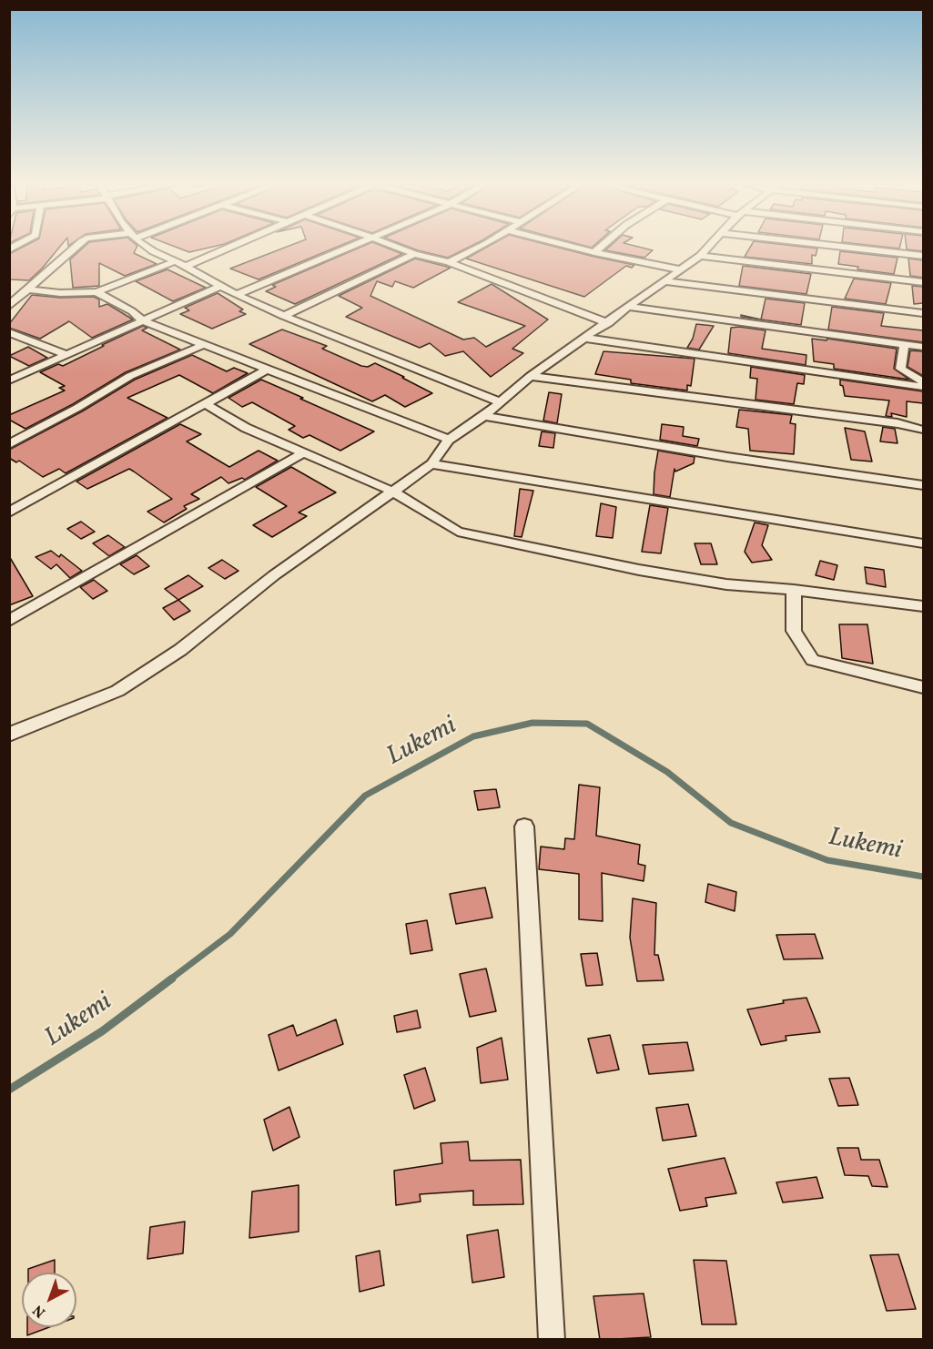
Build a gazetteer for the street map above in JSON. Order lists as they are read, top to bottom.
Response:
{
  "water": ["Lukemi"],
  "north": "bottom left"
}
